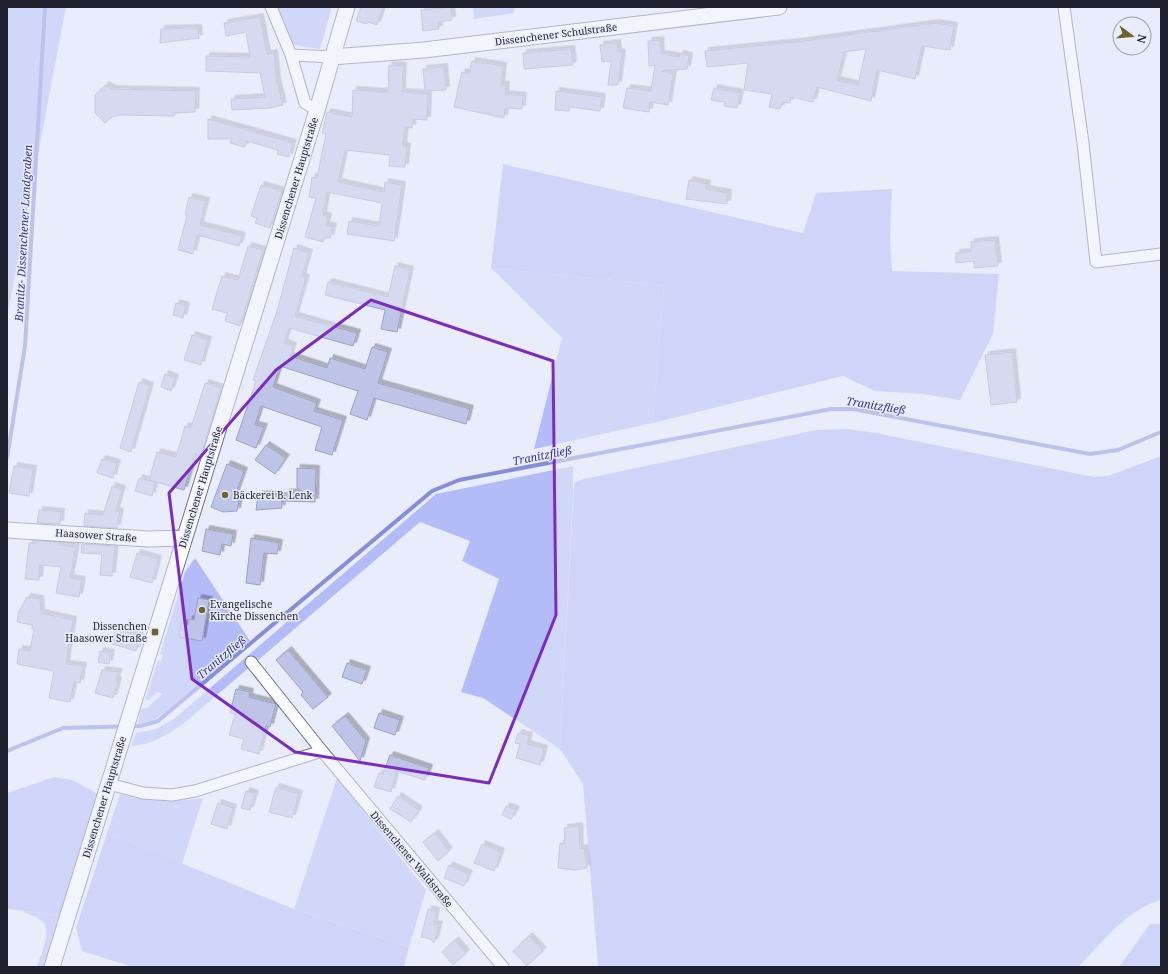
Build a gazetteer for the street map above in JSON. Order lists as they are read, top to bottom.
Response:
{
  "streets": {
    "street": [
      "Dissenchener Schulstraße",
      "Dissenchener Hauptstraße",
      "Haasower Straße",
      "Dissenchener Waldstraße"
    ]
  },
  "crossings": [
    ["Dissenchener Schulstraße", "Dissenchener Hauptstraße"],
    ["Dissenchener Hauptstraße", "Haasower Straße"]
  ],
  "water": ["Branitz- Dissenchener Landgraben", "Tranitzfließ"],
  "places": {
    "other": ["Bäckerei B. Lenk", "Evangelische Kirche Dissenchen"],
    "transit": ["Dissenchen Haasower Straße"]
  },
  "north": "right"
}
